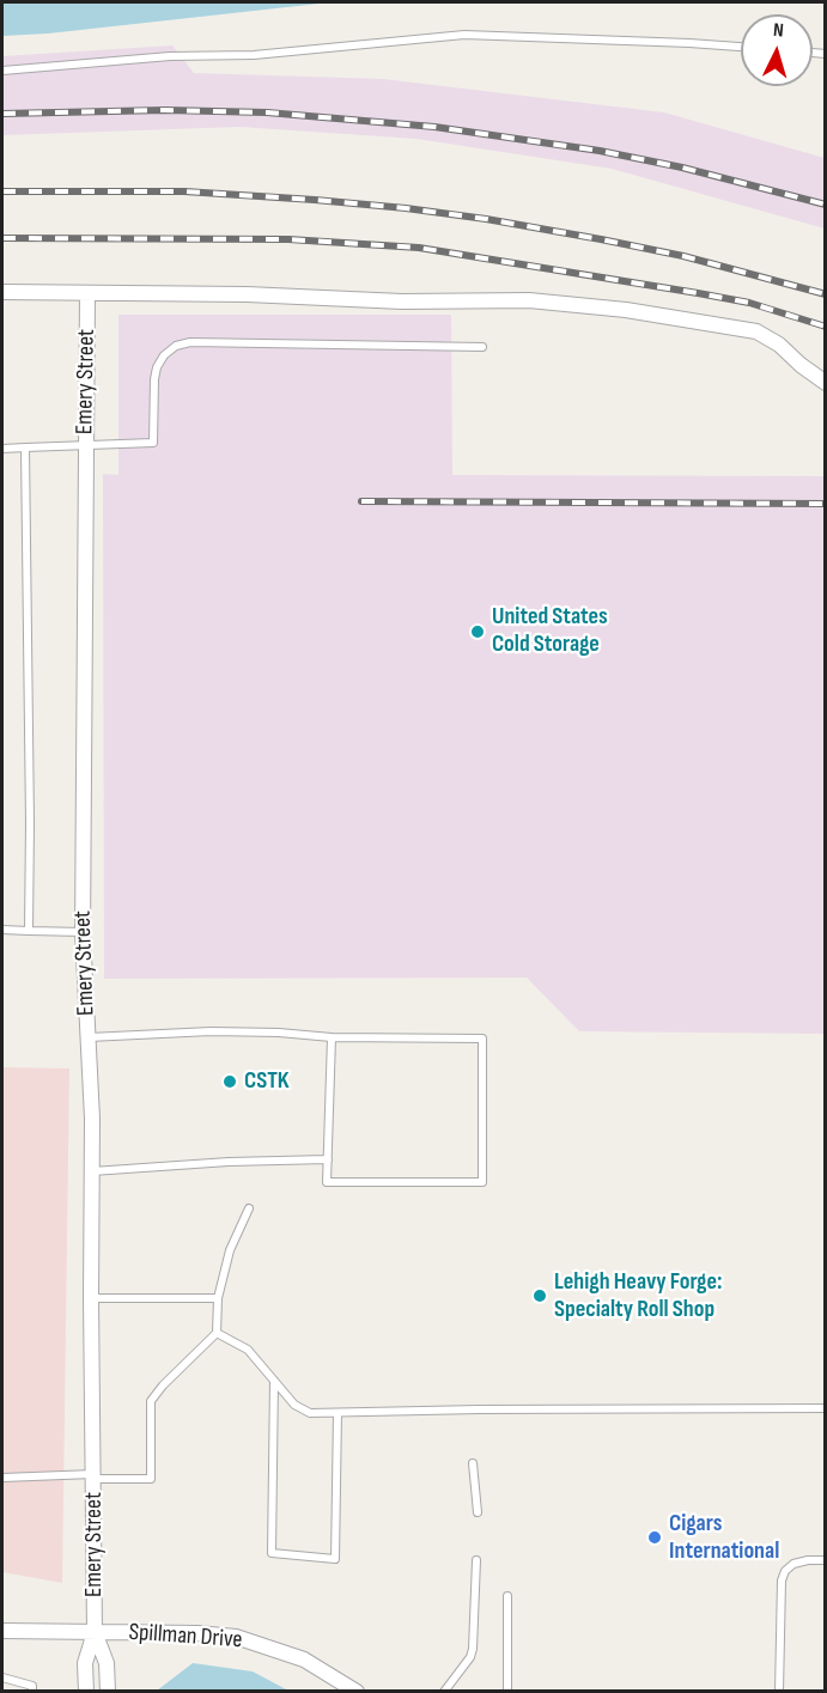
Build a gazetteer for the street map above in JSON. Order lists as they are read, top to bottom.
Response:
{
  "streets": {
    "street": ["Emery Street", "Spillman Drive"]
  },
  "crossings": [
    ["Emery Street", "Spillman Drive"]
  ],
  "places": [
    "United States Cold Storage",
    "CSTK",
    "Lehigh Heavy Forge: Specialty Roll Shop",
    "Cigars International"
  ],
  "north": "top"
}
